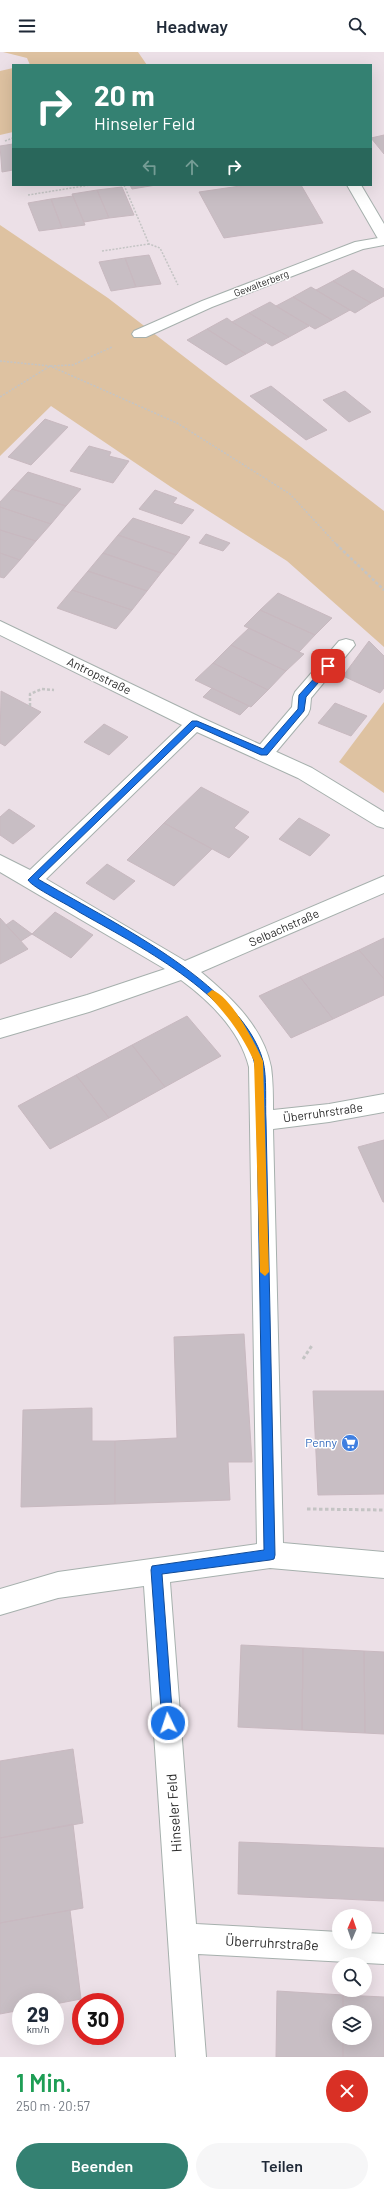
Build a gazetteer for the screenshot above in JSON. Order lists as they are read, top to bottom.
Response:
{
  "streets": {
    "street": [
      "Gewalterberg",
      "Antropstraße",
      "Selbachstraße",
      "Überruhrstraße",
      "Hinseler Feld"
    ]
  },
  "crossings": [
    ["Überruhrstraße", "Hinseler Feld"]
  ],
  "places": {
    "supermarket": ["Penny"]
  },
  "north": "top",
  "page": {
    "header": "Headway",
    "turn": ["20 m", "Hinseler Feld"],
    "speed": "29 km/h",
    "limit": "30",
    "heading": ["1 Min.", "250 m · 20:57"],
    "buttons": ["Beenden", "Teilen"]
  }
}
